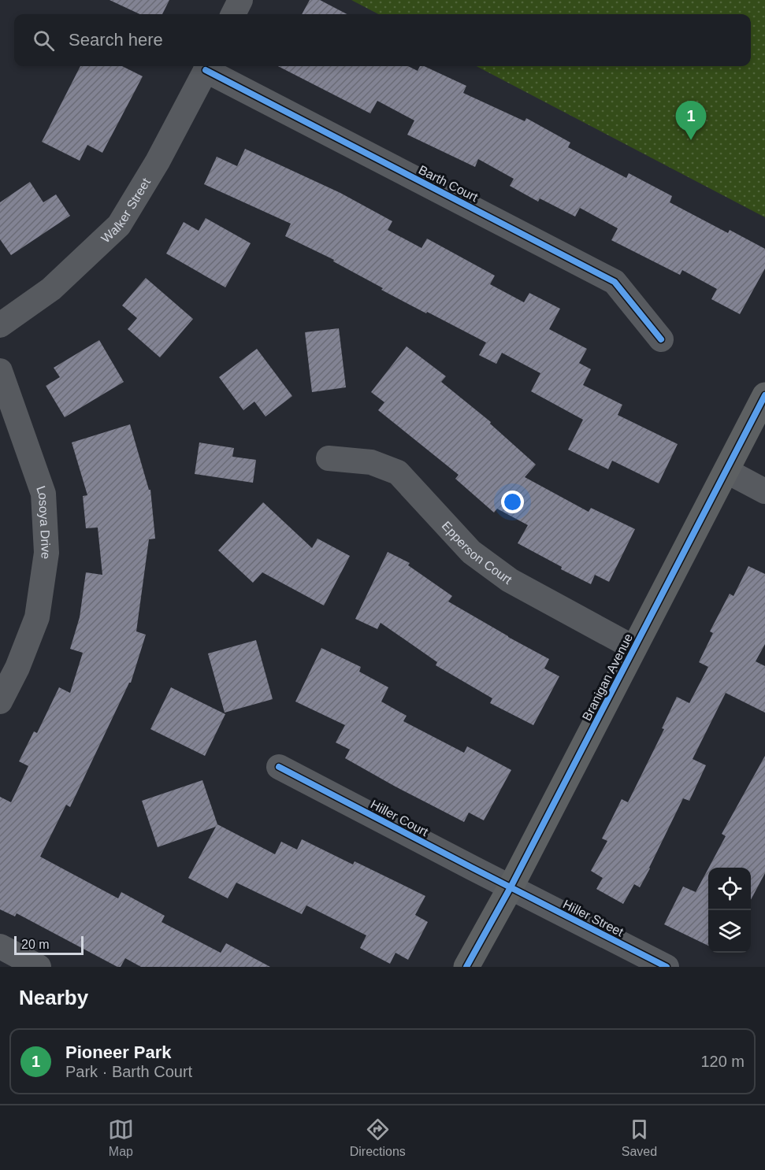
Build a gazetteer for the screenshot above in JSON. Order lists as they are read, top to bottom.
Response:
{
  "streets": {
    "street": [
      "Barth Court",
      "Walker Street",
      "Losoya Drive",
      "Epperson Court",
      "Branigan Avenue",
      "Hiller Court",
      "Hiller Street"
    ]
  },
  "crossings": [
    ["Barth Court", "Walker Street"],
    ["Epperson Court", "Branigan Avenue"],
    ["Branigan Avenue", "Hiller Court"],
    ["Branigan Avenue", "Hiller Street"],
    ["Hiller Court", "Hiller Street"]
  ],
  "scale_bar": "20 m",
  "page": {
    "search": "Search here",
    "pins": "1",
    "scale": "20 m",
    "heading": "Nearby",
    "list": [
      {
        "mark": "1",
        "name": "Pioneer Park",
        "note": "Park · Barth Court",
        "value": "120 m"
      }
    ],
    "nav": ["Map", "Directions", "Saved"]
  }
}
